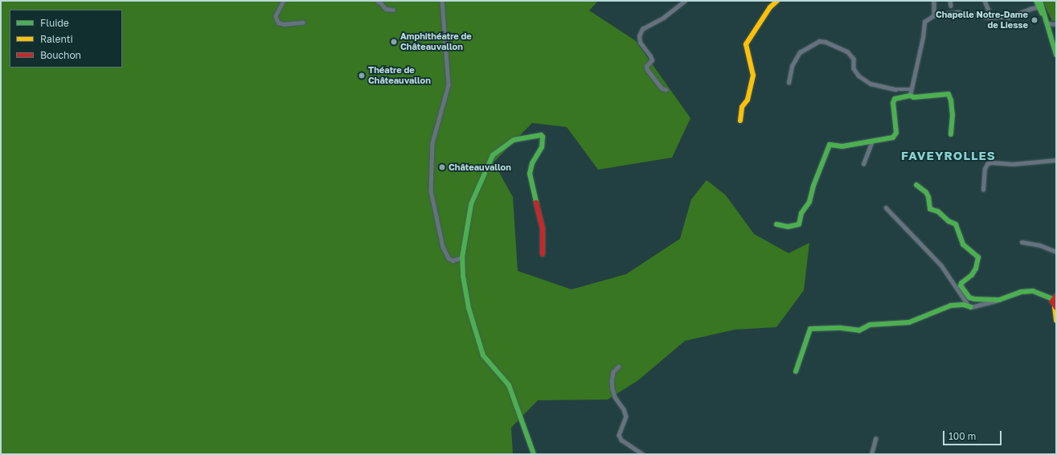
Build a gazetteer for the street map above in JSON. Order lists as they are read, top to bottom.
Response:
{
  "districts": ["FAVEYROLLES"],
  "places": [
    "Chapelle Notre-Dame de Liesse",
    "Amphithéatre de Châteauvallon",
    "Théatre de Châteauvallon",
    "Châteauvallon"
  ],
  "legend": ["Fluide", "Ralenti", "Bouchon"],
  "scale_bar": "100 m"
}
